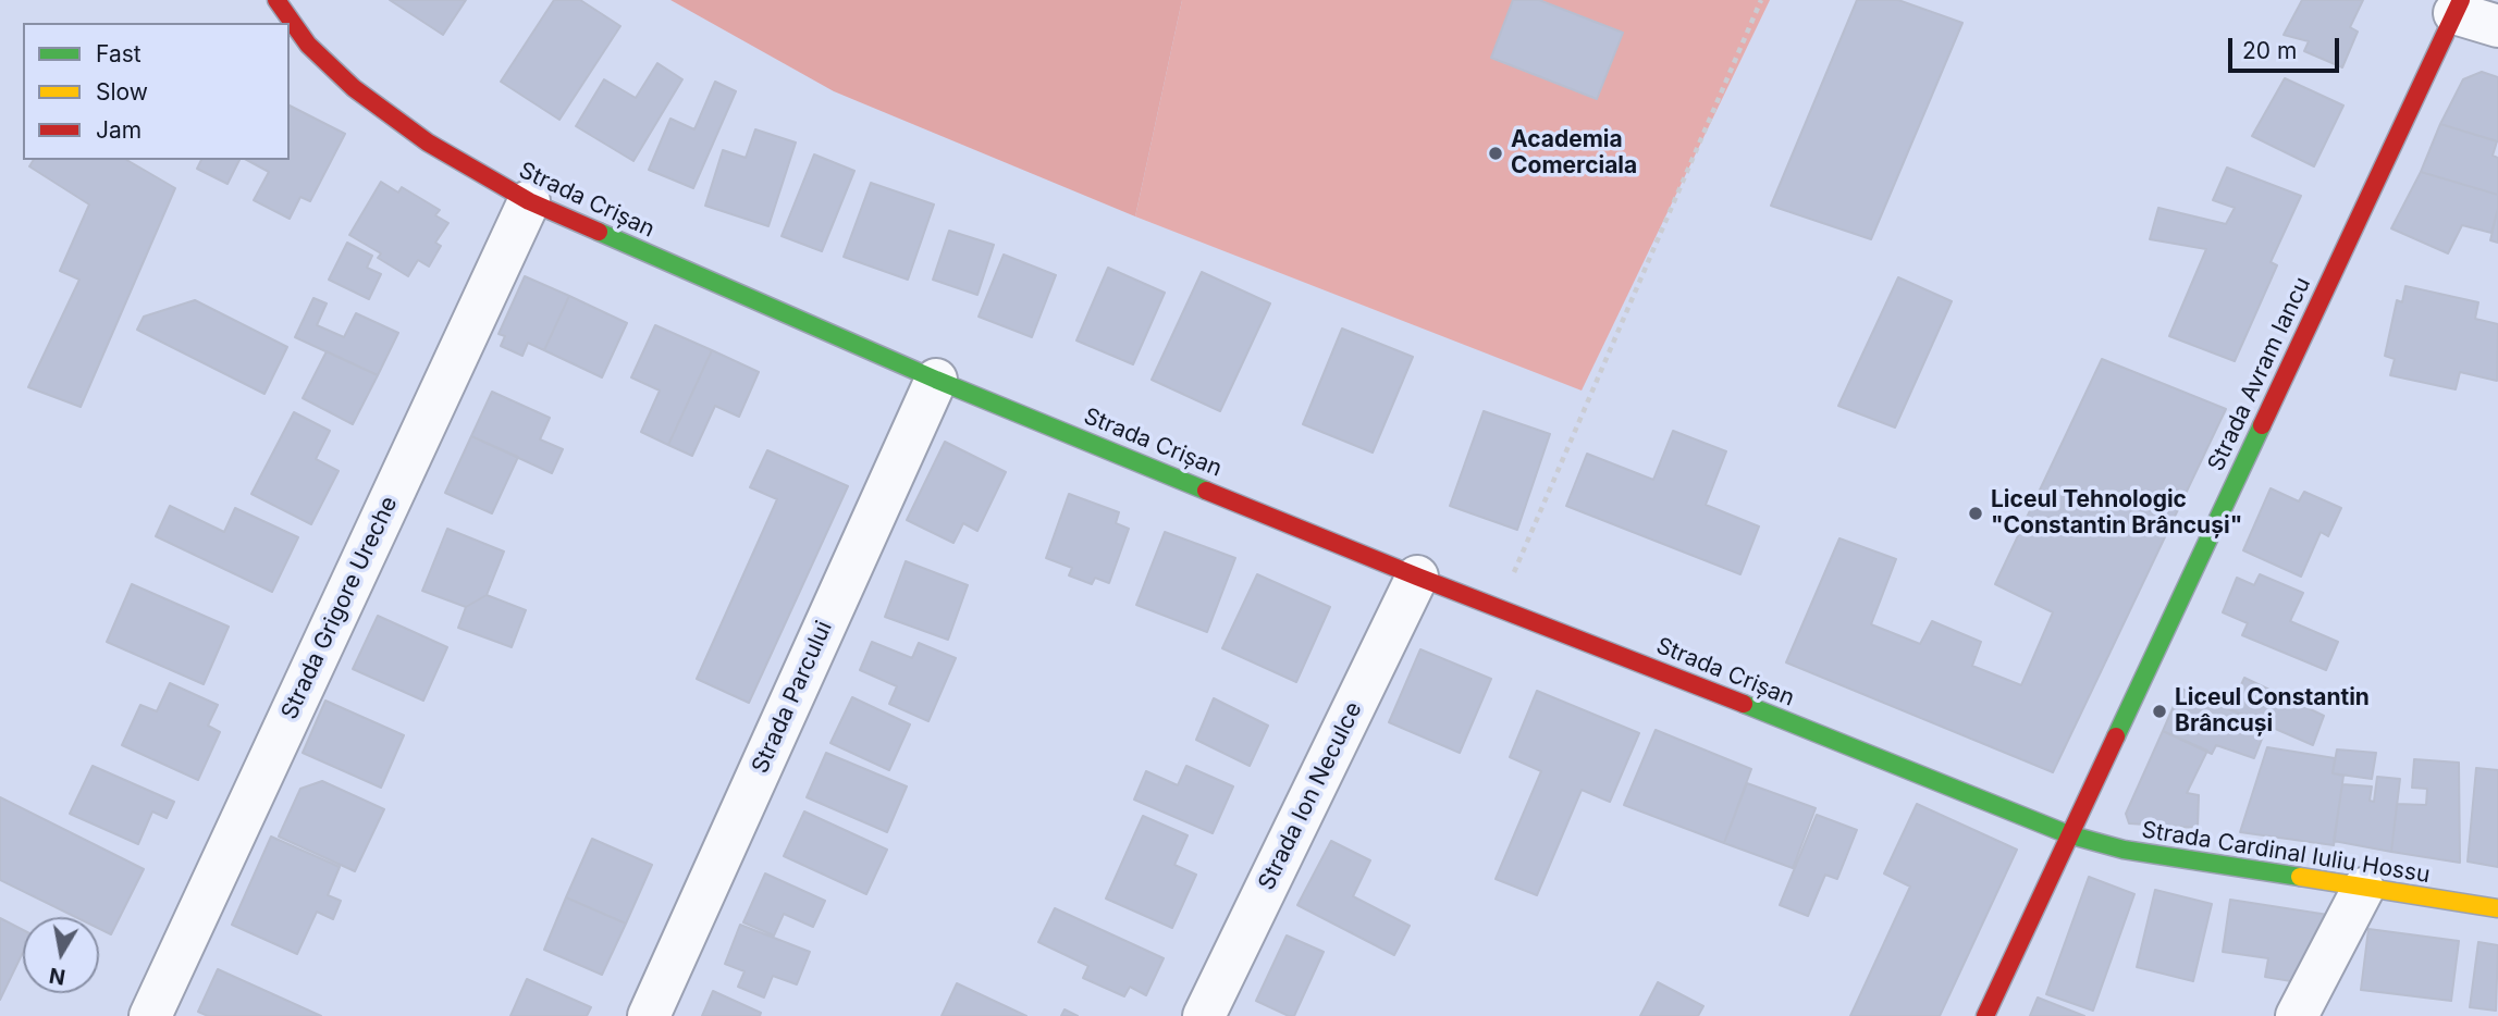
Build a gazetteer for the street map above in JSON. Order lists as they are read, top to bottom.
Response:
{
  "streets": {
    "street": [
      "Strada Crișan",
      "Strada Avram Iancu",
      "Strada Grigore Ureche",
      "Strada Parcului",
      "Strada Ion Neculce",
      "Strada Cardinal Iuliu Hossu"
    ]
  },
  "crossings": [
    ["Strada Crișan", "Strada Avram Iancu"],
    ["Strada Crișan", "Strada Grigore Ureche"],
    ["Strada Crișan", "Strada Parcului"],
    ["Strada Crișan", "Strada Ion Neculce"],
    ["Strada Crișan", "Strada Cardinal Iuliu Hossu"],
    ["Strada Avram Iancu", "Strada Cardinal Iuliu Hossu"]
  ],
  "places": ["Academia Comerciala", "Liceul Tehnologic \"Constantin Brâncuși\"", "Liceul Constantin Brâncuși"],
  "legend": ["Fast", "Slow", "Jam"],
  "scale_bar": "20 m",
  "north": "bottom"
}
